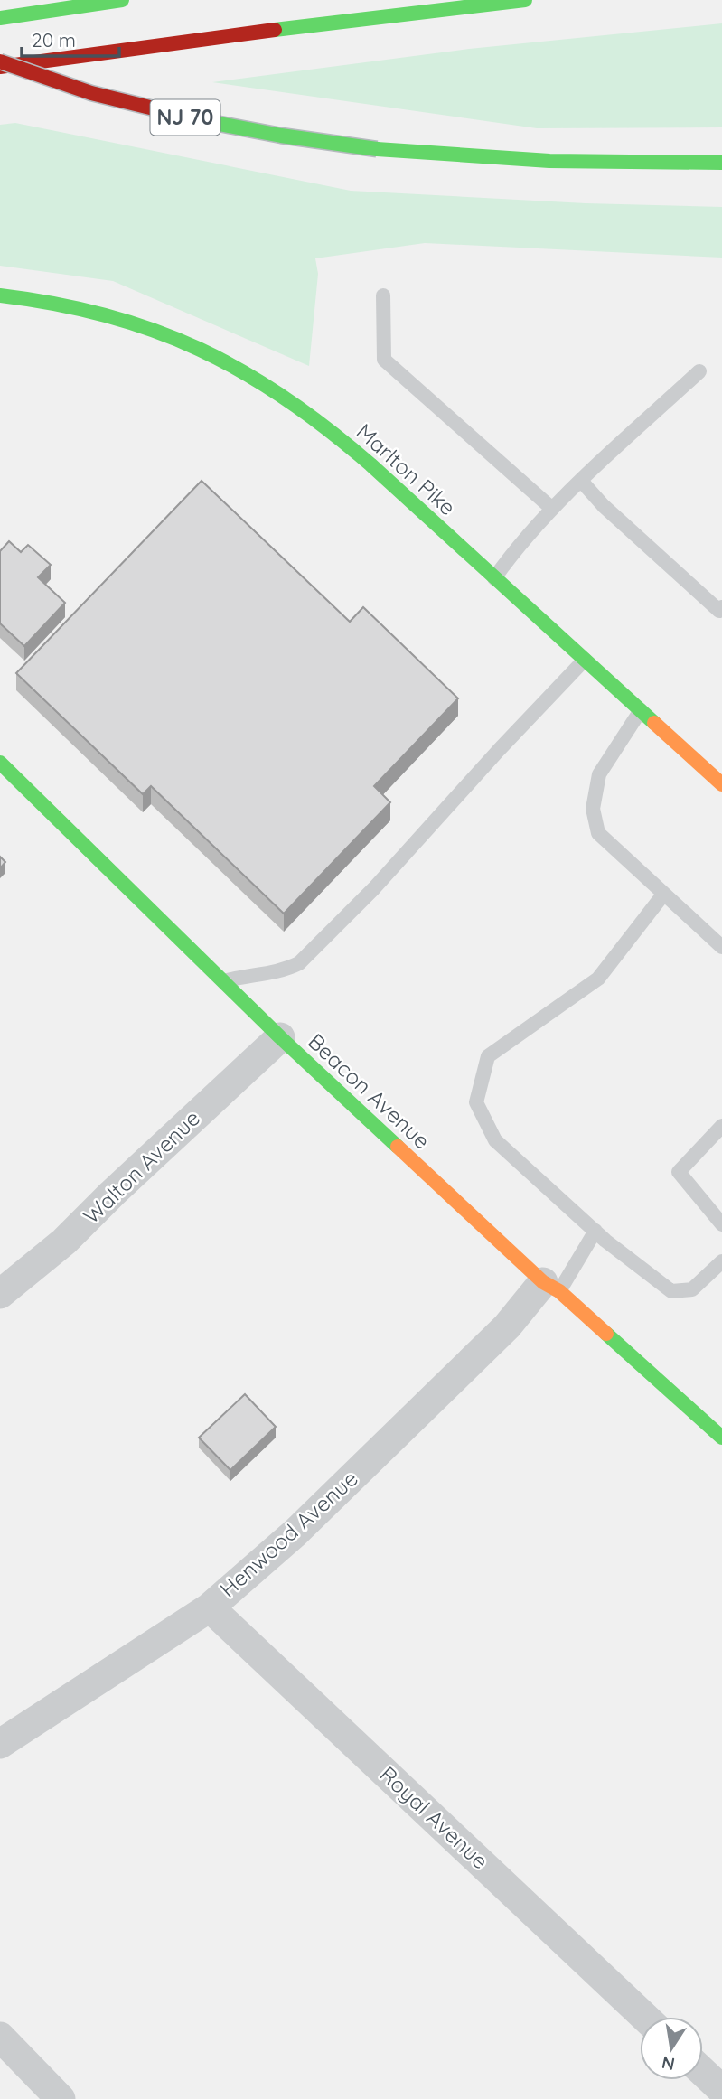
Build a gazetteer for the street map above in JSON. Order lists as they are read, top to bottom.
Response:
{
  "streets": {
    "main road": ["NJ 70", "Marlton Pike", "Beacon Avenue"],
    "street": ["Walton Avenue", "Henwood Avenue", "Royal Avenue"]
  },
  "crossings": [
    ["Beacon Avenue", "Walton Avenue"],
    ["Beacon Avenue", "Henwood Avenue"],
    ["Henwood Avenue", "Royal Avenue"]
  ],
  "scale_bar": "20 m",
  "north": "bottom"
}
